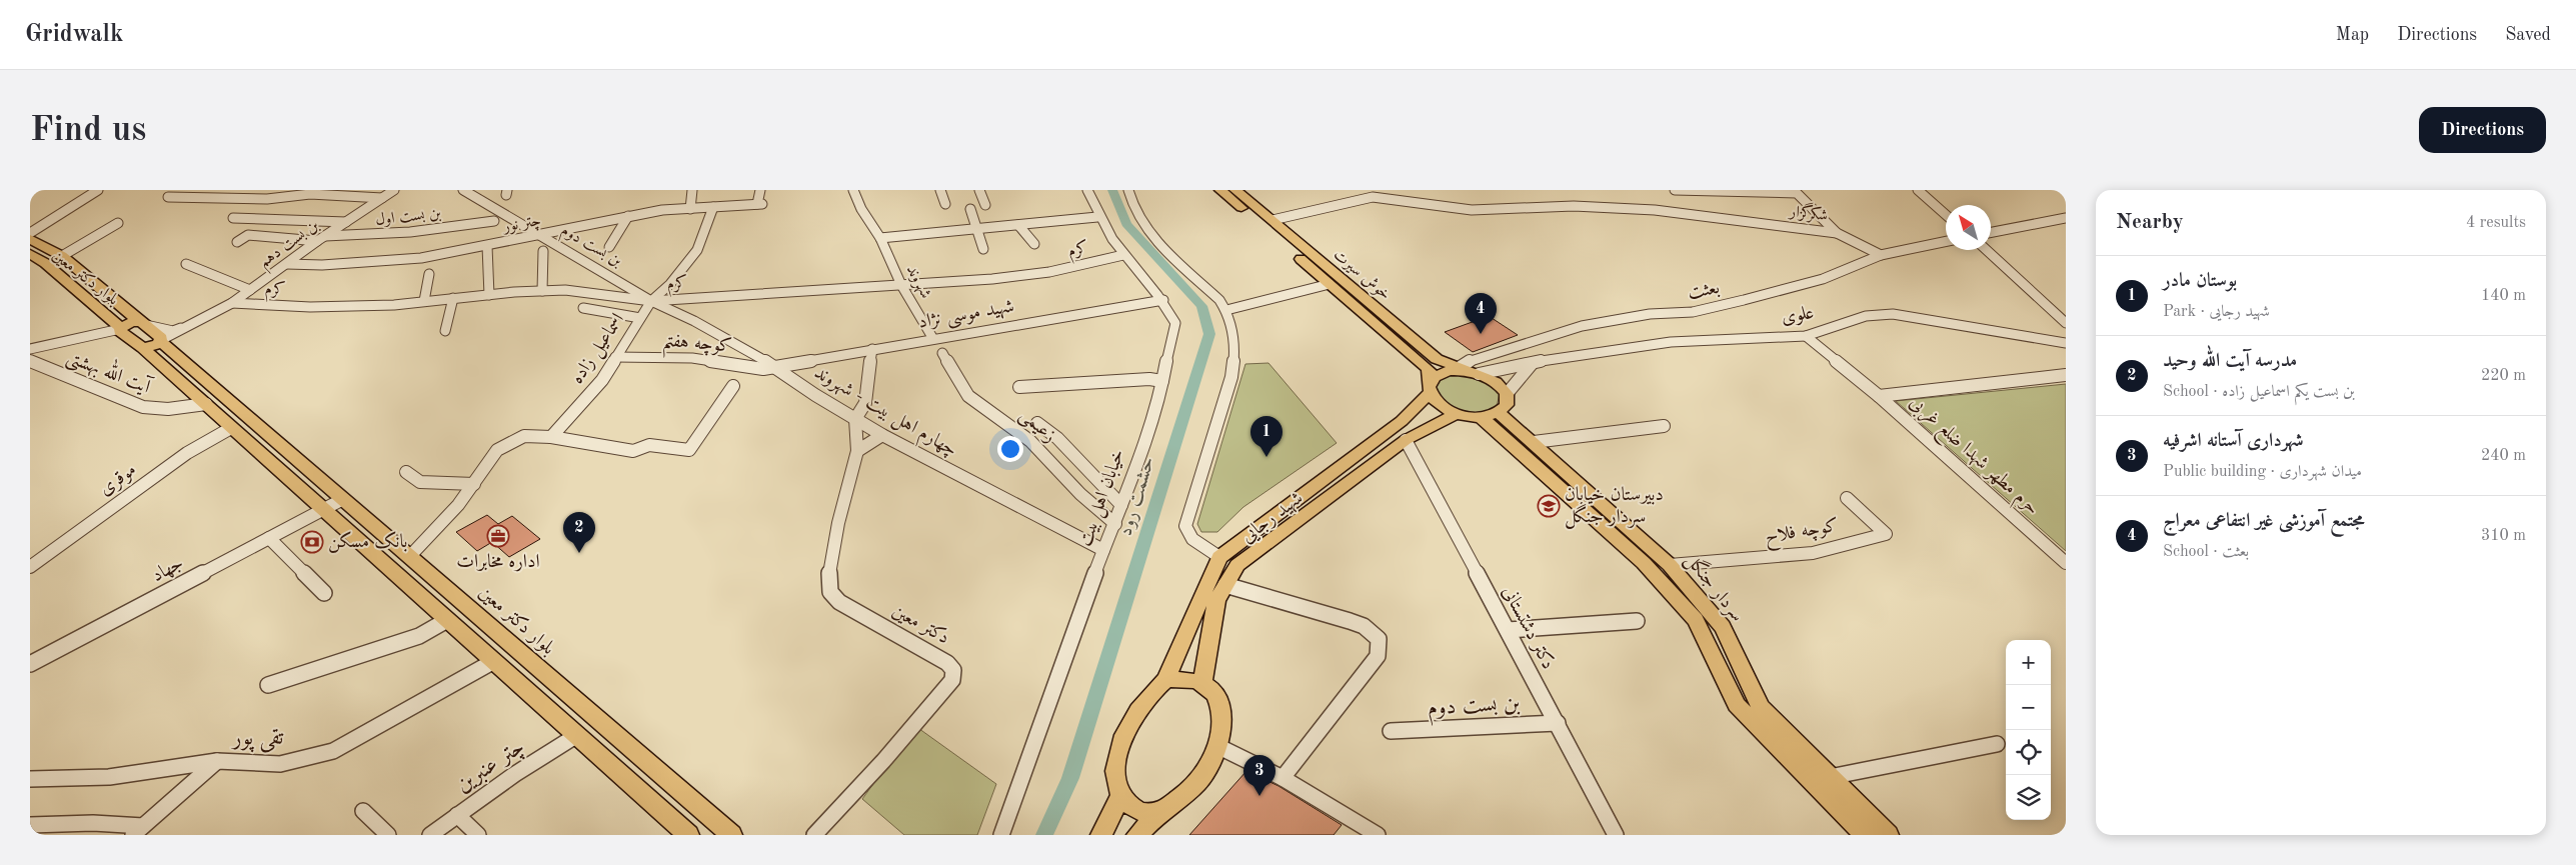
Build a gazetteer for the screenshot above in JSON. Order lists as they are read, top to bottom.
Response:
{
  "streets": {
    "main road": [
      "خوش سیرت",
      "بلوار دکتر معین",
      "شهید رجایی",
      "سردار جنگل"
    ],
    "street": [
      "شکرگزار",
      "بن بست اول",
      "چتر نور",
      "بن بست دهم",
      "بن بست دوم",
      "کرم",
      "شهروند",
      "بعثت",
      "شهید موسی نژاد",
      "علوی",
      "کوچه هفتم",
      "اسماعیل زاده",
      "آیت الله بهشتی",
      "چهارم اهل بیت - شهروند",
      "زعیمی",
      "حرم مطهر شهدا ضلع غربی",
      "موقری",
      "خیابان اهل بیت",
      "کوچه فلاح",
      "جهاد",
      "دکتر معین",
      "دکتر دشتستانی",
      "تقی پور",
      "چتر عنبرین"
    ]
  },
  "crossings": [
    ["شکرگزار", "خوش سیرت"],
    ["بن بست اول", "بن بست دهم"],
    ["چتر نور", "بن بست دهم"],
    ["چتر نور", "بن بست دوم"],
    ["چتر نور", "اسماعیل زاده"],
    ["بن بست دهم", "کرم"],
    ["بن بست دوم", "کرم"],
    ["بن بست دوم", "اسماعیل زاده"],
    ["بن بست دوم", "چهارم اهل بیت - شهروند"],
    ["بن بست دوم", "دکتر دشتستانی"],
    ["کرم", "شهروند"],
    ["کرم", "اسماعیل زاده"],
    ["کرم", "چهارم اهل بیت - شهروند"],
    ["کرم", "خیابان اهل بیت"],
    ["خوش سیرت", "بعثت"],
    ["خوش سیرت", "علوی"],
    ["خوش سیرت", "شهید رجایی"],
    ["بلوار دکتر معین", "جهاد"],
    ["شهروند", "شهید موسی نژاد"],
    ["شهید موسی نژاد", "کوچه هفتم"],
    ["شهید موسی نژاد", "چهارم اهل بیت - شهروند"],
    ["شهید موسی نژاد", "خیابان اهل بیت"],
    ["علوی", "حرم مطهر شهدا ضلع غربی"],
    ["علوی", "شهید رجایی"],
    ["کوچه هفتم", "اسماعیل زاده"],
    ["کوچه هفتم", "چهارم اهل بیت - شهروند"],
    ["اسماعیل زاده", "چهارم اهل بیت - شهروند"],
    ["چهارم اهل بیت - شهروند", "خیابان اهل بیت"],
    ["چهارم اهل بیت - شهروند", "دکتر معین"],
    ["زعیمی", "خیابان اهل بیت"],
    ["شهید رجایی", "دکتر دشتستانی"],
    ["کوچه فلاح", "سردار جنگل"]
  ],
  "water": ["حشمت رود"],
  "places": {
    "school or university": ["دبیرستان خیابان سردار جنگل"],
    "office": ["اداره مخابرات"],
    "bank": ["بانک مسکن"]
  },
  "north": "top left",
  "page": {
    "header": "Gridwalk",
    "nav": ["Map", "Directions", "Saved"],
    "buttons": "Directions",
    "title": "Find us",
    "heading": ["Nearby", "4 results"],
    "list": [
      {
        "mark": "1",
        "name": "بوستان مادر",
        "note": "Park · شهید رجایی",
        "value": "140 m"
      },
      {
        "mark": "2",
        "name": "مدرسه آیت الله وحید",
        "note": "School · بن بست یکم اسماعیل زاده",
        "value": "220 m"
      },
      {
        "mark": "3",
        "name": "شهرداری آستانه اشرفیه",
        "note": "Public building · میدان شهرداری",
        "value": "240 m"
      },
      {
        "mark": "4",
        "name": "مجتمع آموزشی غیر انتفاعی معراج",
        "note": "School · بعثت",
        "value": "310 m"
      }
    ],
    "pins": [
      "4",
      "1",
      "2",
      "3"
    ],
    "map_buttons": ["+", "−"]
  }
}
